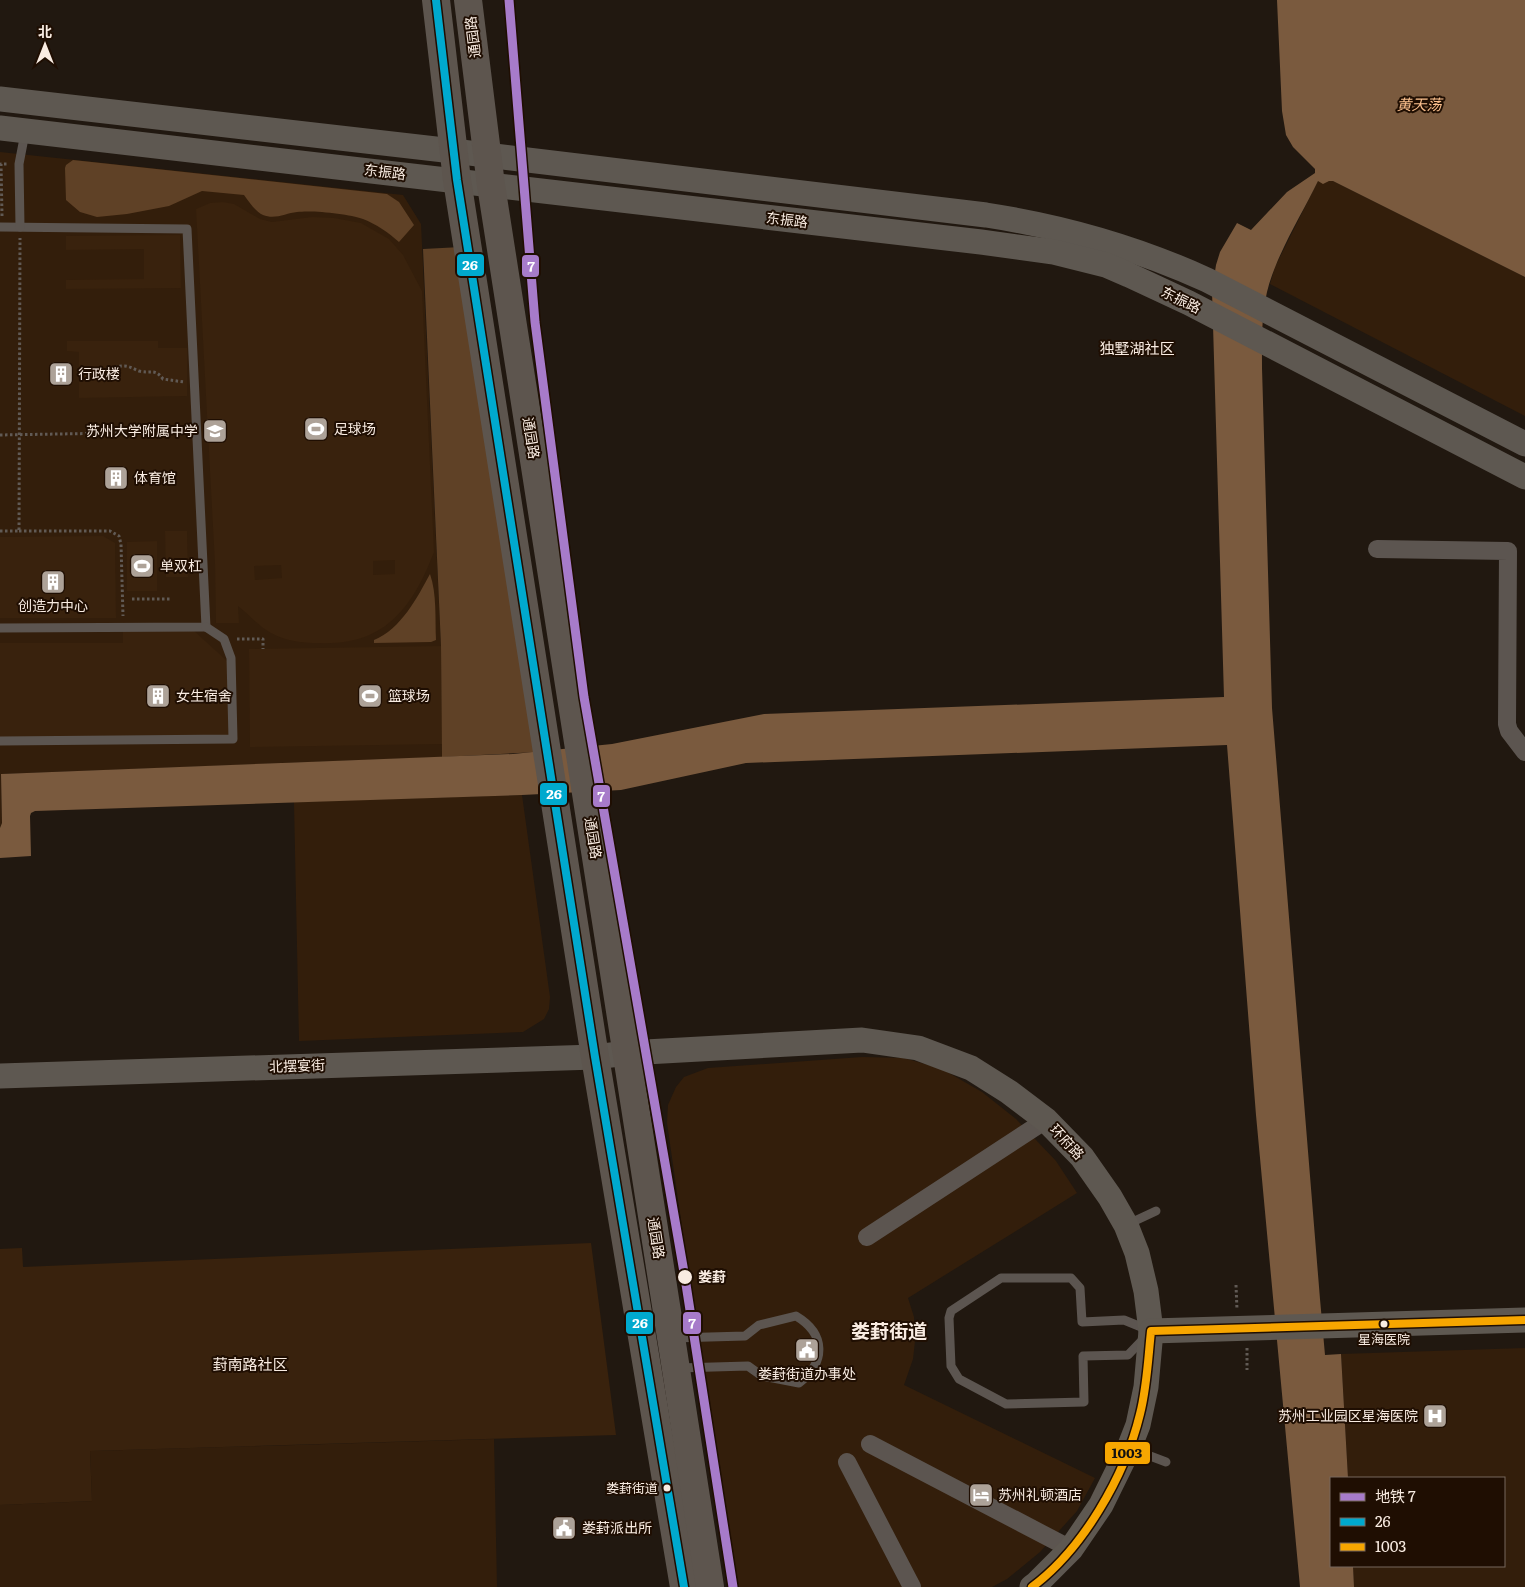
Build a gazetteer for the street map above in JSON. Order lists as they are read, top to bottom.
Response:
{
  "streets": {
    "main road": [
      "通园路",
      "东振路",
      "北摆宴街",
      "环府路"
    ]
  },
  "crossings": [
    ["通园路", "东振路"],
    ["通园路", "环府路"],
    ["北摆宴街", "环府路"]
  ],
  "districts": ["独墅湖社区", "娄葑街道", "葑南路社区"],
  "water": ["黄天荡"],
  "places": {
    "building": [
      "行政楼",
      "体育馆",
      "创造力中心",
      "女生宿舍"
    ],
    "sports": ["足球场", "单双杠", "篮球场"],
    "school or university": ["苏州大学附属中学"],
    "other": ["娄葑", "星海医院", "娄葑街道"],
    "public building": ["娄葑街道办事处", "娄葑派出所"],
    "hospital": ["苏州工业园区星海医院"],
    "hotel": ["苏州礼顿酒店"]
  },
  "lines": ["metro line 7", "transit line 26", "transit line 1003"],
  "legend": ["地铁 7", "26", "1003"],
  "north": "top"
}
